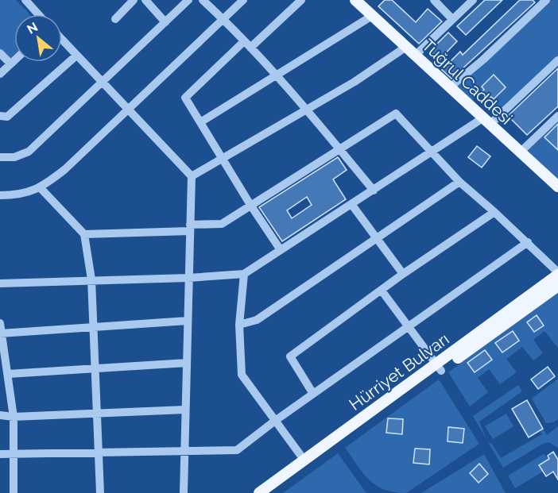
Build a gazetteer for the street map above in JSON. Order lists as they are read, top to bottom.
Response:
{
  "streets": {
    "main road": ["Tuğrul Caddesi", "Hürriyet Bulvarı"]
  },
  "north": "top left"
}
